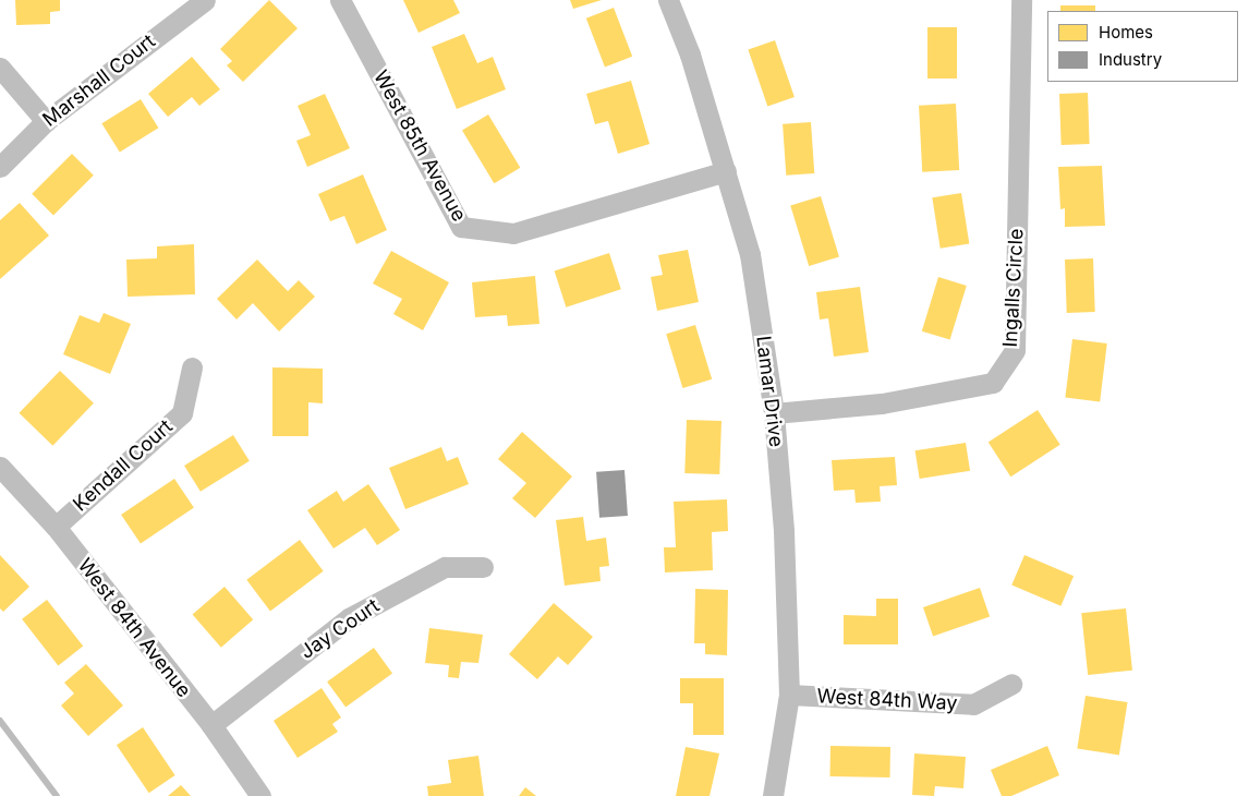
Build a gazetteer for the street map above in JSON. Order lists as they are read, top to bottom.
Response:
{
  "streets": {
    "street": [
      "Marshall Court",
      "West 85th Avenue",
      "Ingalls Circle",
      "Lamar Drive",
      "Kendall Court",
      "West 84th Avenue",
      "Jay Court",
      "West 84th Way"
    ]
  },
  "crossings": [
    ["West 85th Avenue", "Lamar Drive"],
    ["Ingalls Circle", "Lamar Drive"],
    ["Lamar Drive", "West 84th Way"],
    ["Kendall Court", "West 84th Avenue"],
    ["West 84th Avenue", "Jay Court"]
  ],
  "legend": ["Homes", "Industry"]
}
